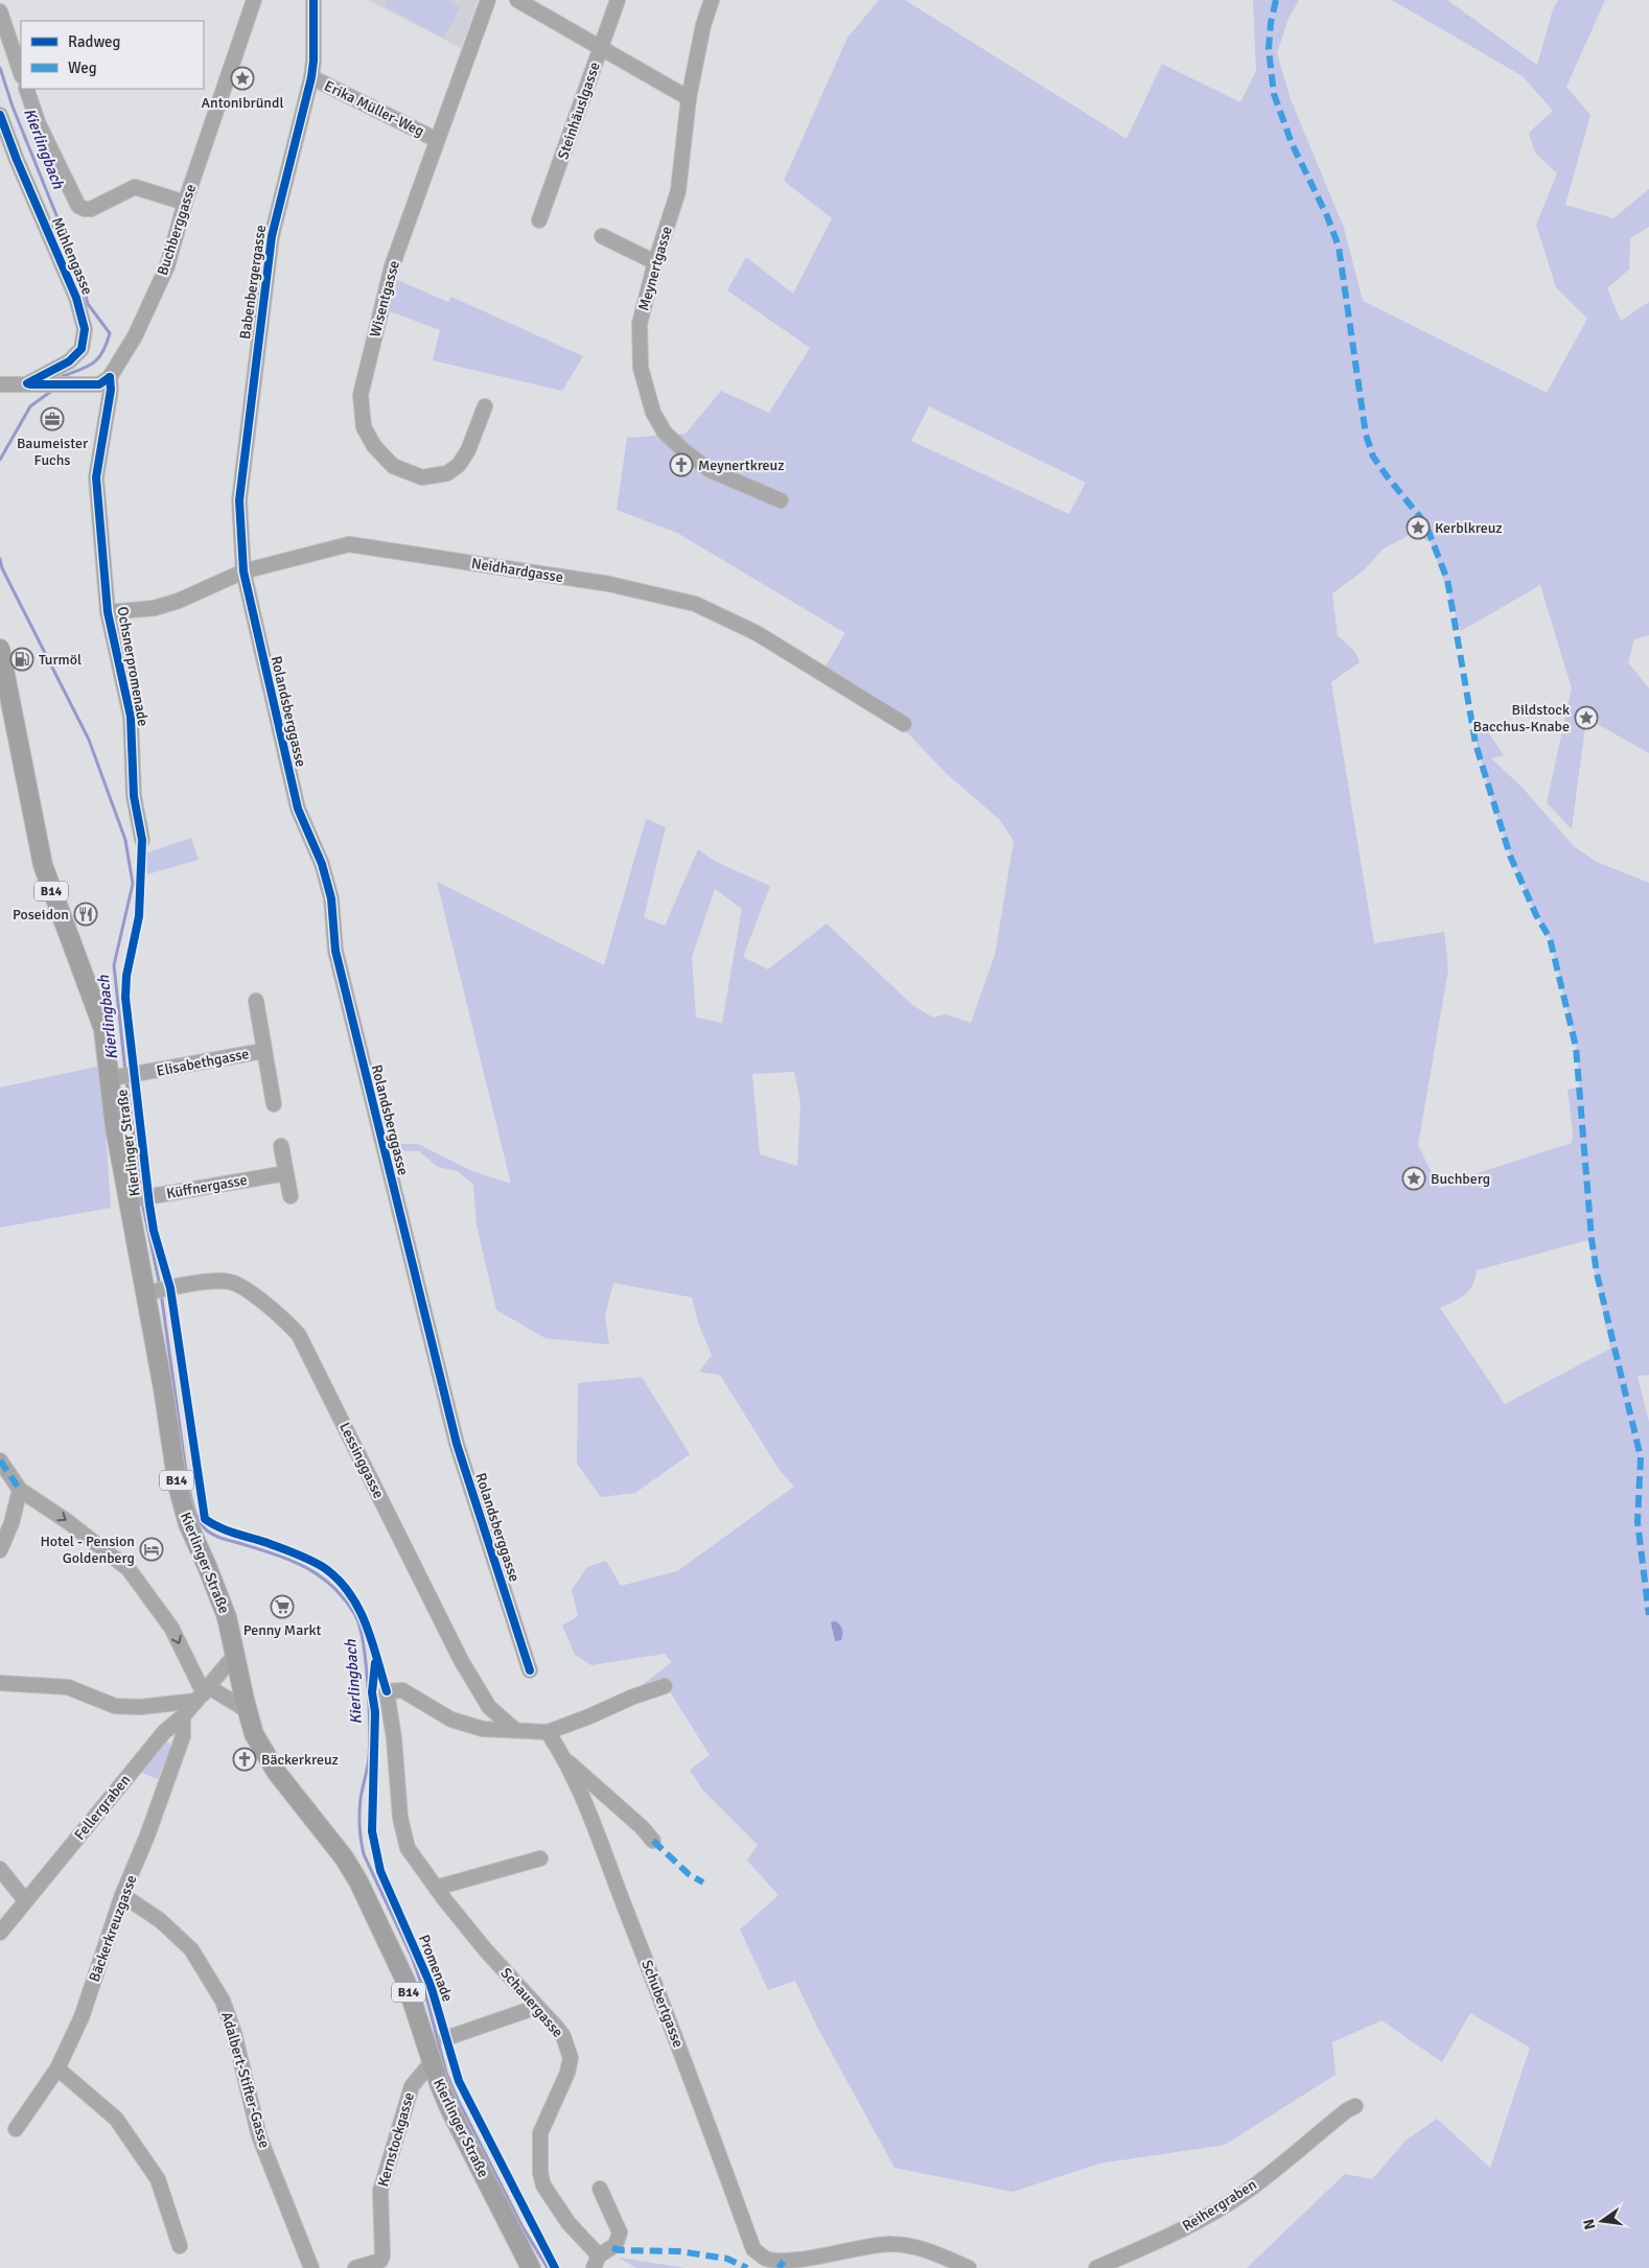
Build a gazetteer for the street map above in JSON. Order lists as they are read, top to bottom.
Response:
{
  "streets": {
    "main road": ["B14", "Kierlinger Straße"],
    "street": [
      "Erika Müller-Weg",
      "Steinhäuslgasse",
      "Buchberggasse",
      "Mühlengasse",
      "Meynertgasse",
      "Babenbergergasse",
      "Wisentgasse",
      "Neidhardgasse",
      "Ochsnerpromenade",
      "Rolandsberggasse",
      "Elisabethgasse",
      "Küffnergasse",
      "Lessinggasse",
      "Fellergraben",
      "Bäckerkreuzgasse",
      "Schauergasse",
      "Schubertgasse",
      "Adalbert-Stifter-Gasse",
      "Kernstockgasse",
      "Reihergraben"
    ],
    "cycle path": ["Promenade"]
  },
  "crossings": [
    ["Erika Müller-Weg", "Babenbergergasse"],
    ["Erika Müller-Weg", "Wisentgasse"],
    ["Buchberggasse", "Mühlengasse"],
    ["Buchberggasse", "Ochsnerpromenade"],
    ["Babenbergergasse", "Neidhardgasse"],
    ["Babenbergergasse", "Rolandsberggasse"],
    ["Neidhardgasse", "Ochsnerpromenade"],
    ["Neidhardgasse", "Rolandsberggasse"],
    ["Elisabethgasse", "Kierlinger Straße"],
    ["Kierlinger Straße", "Küffnergasse"],
    ["Kierlinger Straße", "Lessinggasse"],
    ["Kierlinger Straße", "Fellergraben"],
    ["Kierlinger Straße", "Kernstockgasse"],
    ["Lessinggasse", "Schauergasse"],
    ["Fellergraben", "Bäckerkreuzgasse"],
    ["Bäckerkreuzgasse", "Adalbert-Stifter-Gasse"]
  ],
  "water": ["Kierlingbach"],
  "places": {
    "place": [
      "Antonibründl",
      "Kerblkreuz",
      "Bildstock Bacchus-Knabe",
      "Buchberg"
    ],
    "office": ["Baumeister Fuchs"],
    "church": ["Meynertkreuz", "Bäckerkreuz"],
    "fuel station": ["Turmöl"],
    "restaurant": ["Poseidon"],
    "hotel": ["Hotel - Pension Goldenberg"],
    "supermarket": ["Penny Markt"]
  },
  "legend": ["Radweg", "Weg"],
  "north": "left"
}
